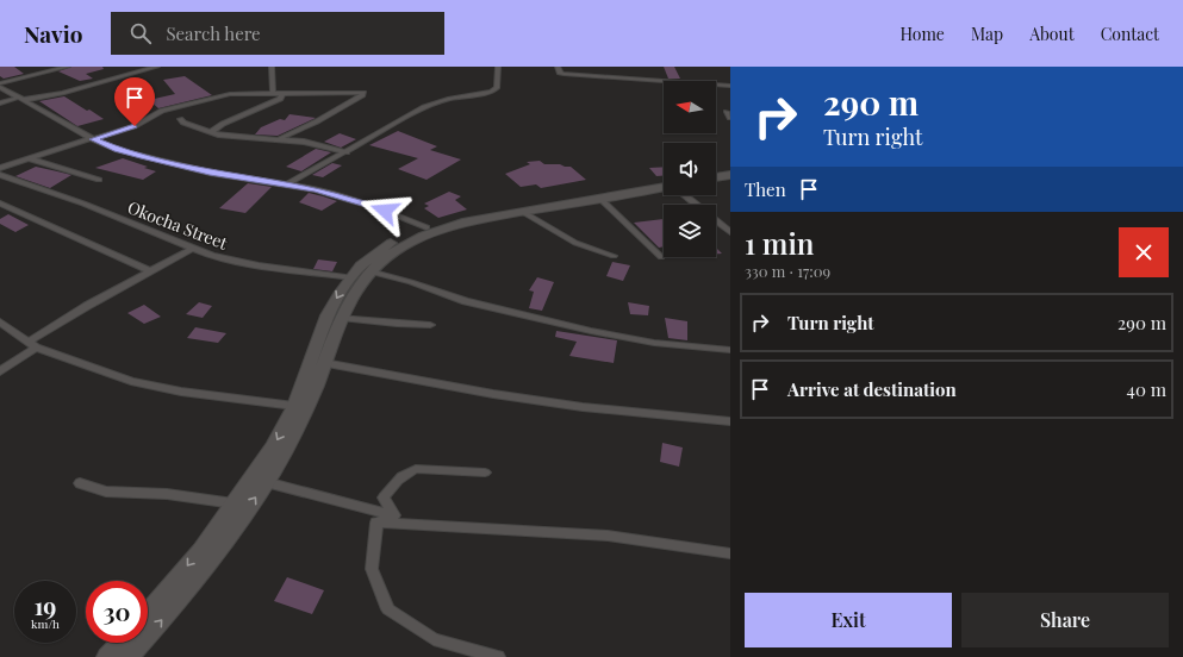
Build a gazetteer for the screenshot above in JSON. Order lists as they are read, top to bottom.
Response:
{
  "streets": {
    "street": ["Okocha Street"]
  },
  "north": "left",
  "page": {
    "header": "Navio",
    "search": "Search here",
    "nav": [
      "Home",
      "Map",
      "About",
      "Contact"
    ],
    "turn": ["290 m", "Turn right"],
    "then": "Then",
    "heading": ["1 min", "330 m · 17:09"],
    "list": [
      {
        "name": "Turn right",
        "value": "290 m"
      },
      {
        "name": "Arrive at destination",
        "value": "40 m"
      }
    ],
    "speed": "19 km/h",
    "limit": "30",
    "buttons": ["Exit", "Share"]
  }
}
